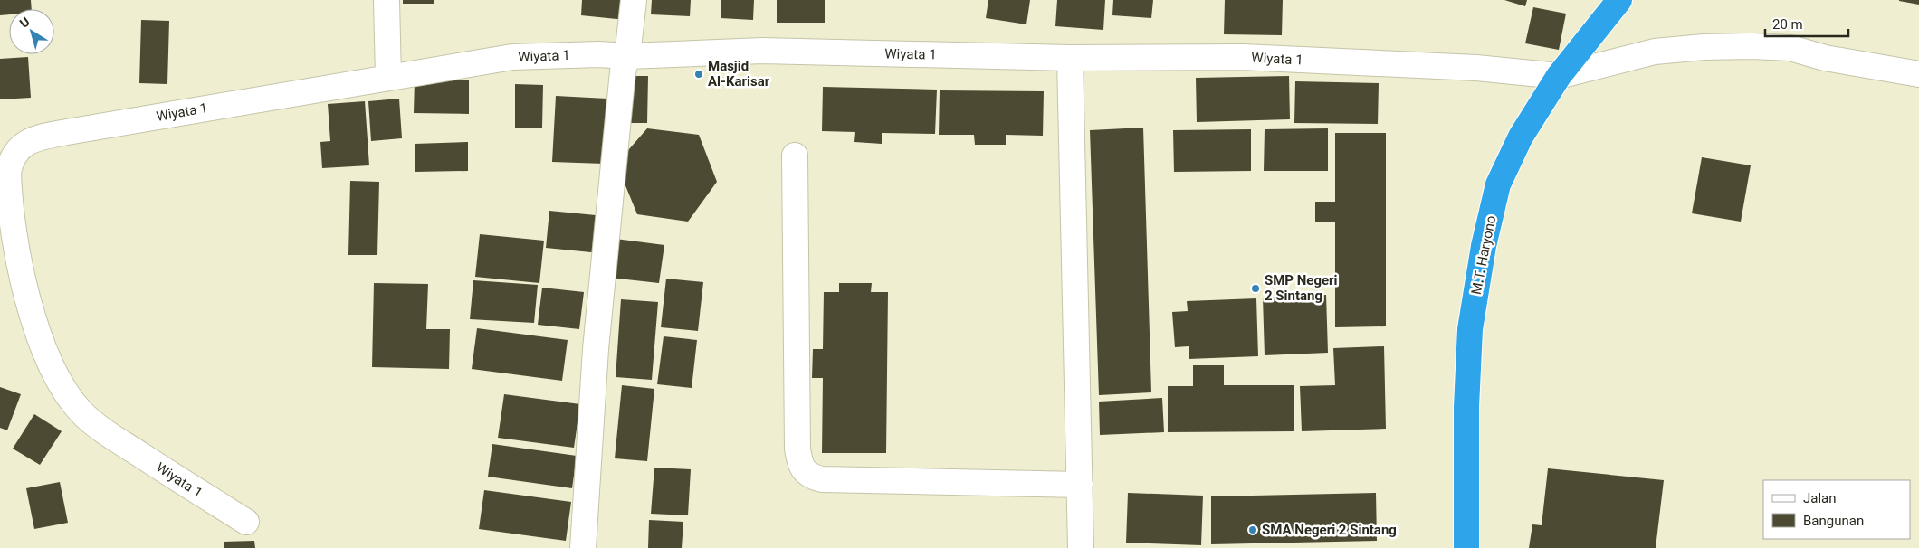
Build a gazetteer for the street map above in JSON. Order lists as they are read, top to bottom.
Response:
{
  "streets": {
    "highway": ["M.T. Haryono"],
    "street": ["Wiyata 1"]
  },
  "crossings": [
    ["Wiyata 1", "M.T. Haryono"]
  ],
  "places": ["Masjid Al-Karisar", "SMP Negeri 2 Sintang", "SMA Negeri 2 Sintang"],
  "legend": ["Jalan", "Bangunan"],
  "scale_bar": "20 m",
  "north": "top left"
}
